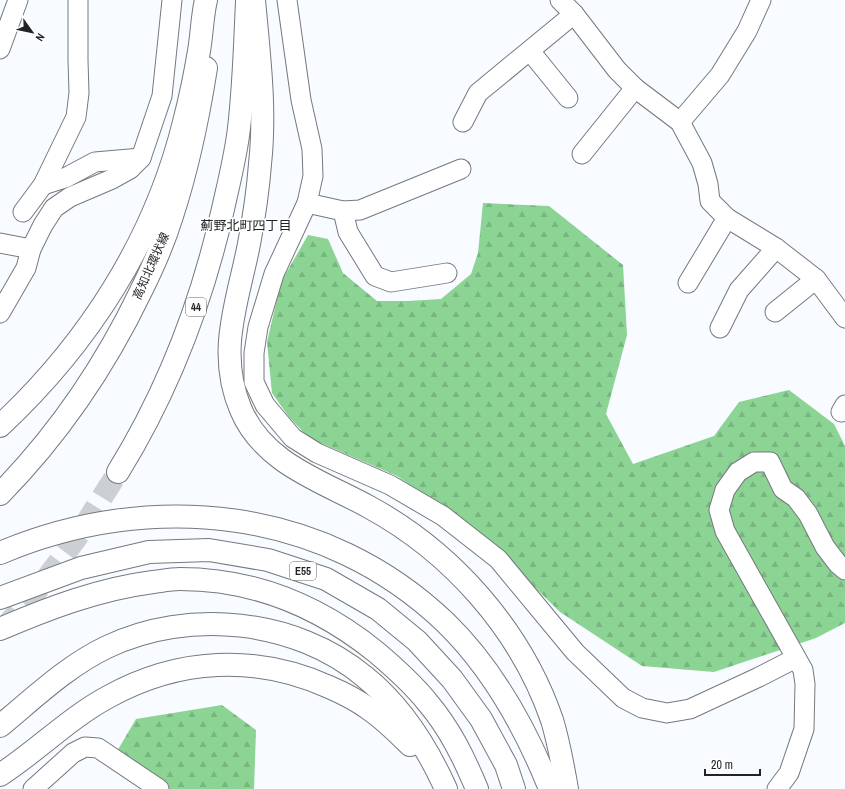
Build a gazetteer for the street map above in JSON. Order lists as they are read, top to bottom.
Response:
{
  "streets": {
    "main road": ["高知北環状線", "44", "E55"]
  },
  "districts": ["薊野北町四丁目"],
  "scale_bar": "20 m",
  "north": "bottom right"
}
